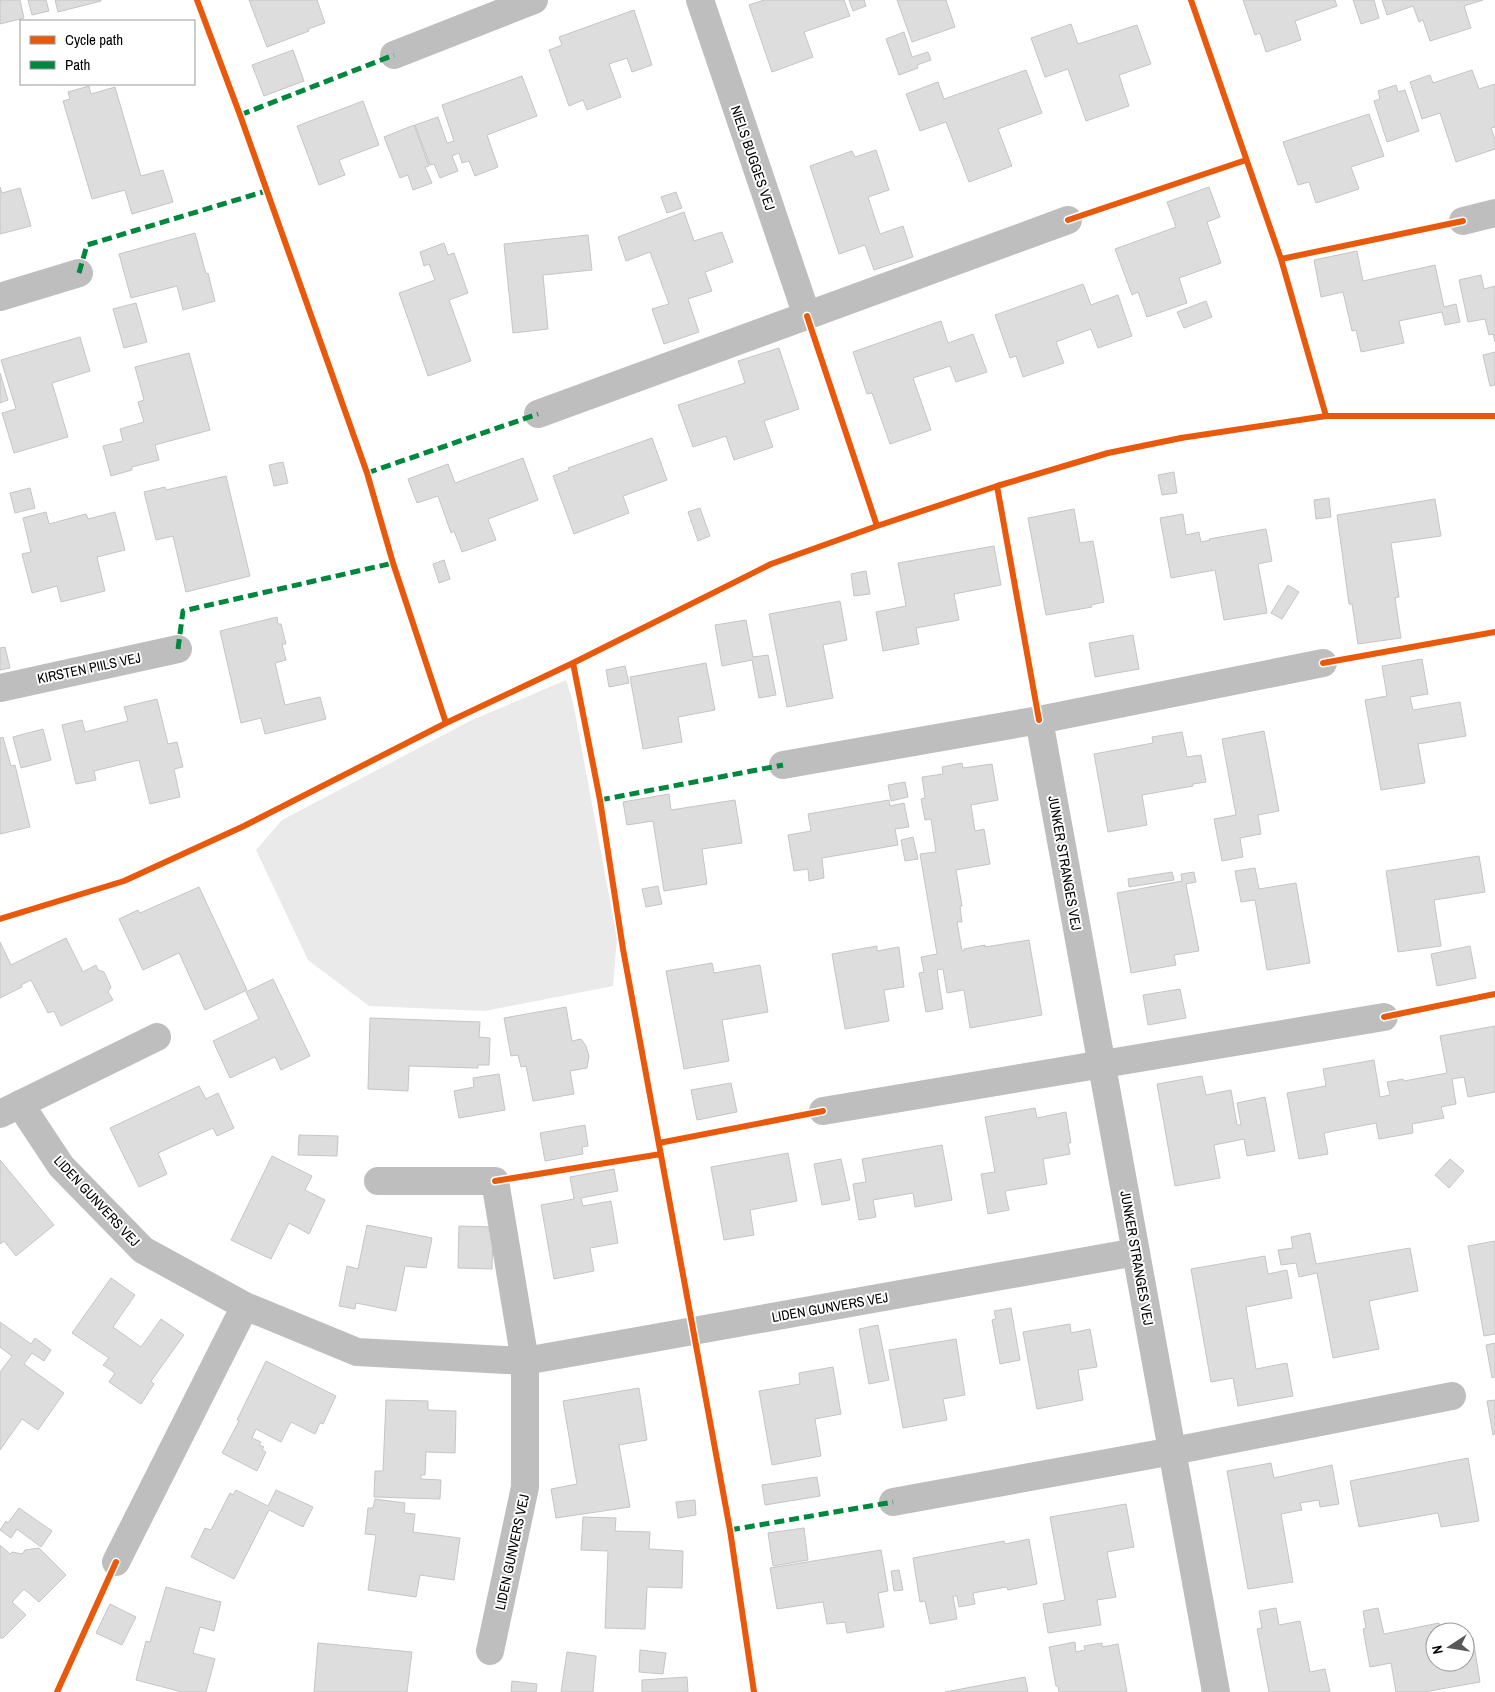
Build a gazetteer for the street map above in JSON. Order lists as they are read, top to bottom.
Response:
{
  "streets": {
    "street": [
      "NIELS BUGGES VEJ",
      "KIRSTEN PIILS VEJ",
      "JUNKER STRANGES VEJ",
      "LIDEN GUNVERS VEJ"
    ]
  },
  "crossings": [
    ["JUNKER STRANGES VEJ", "LIDEN GUNVERS VEJ"]
  ],
  "legend": ["Cycle path", "Path"],
  "north": "left"
}
